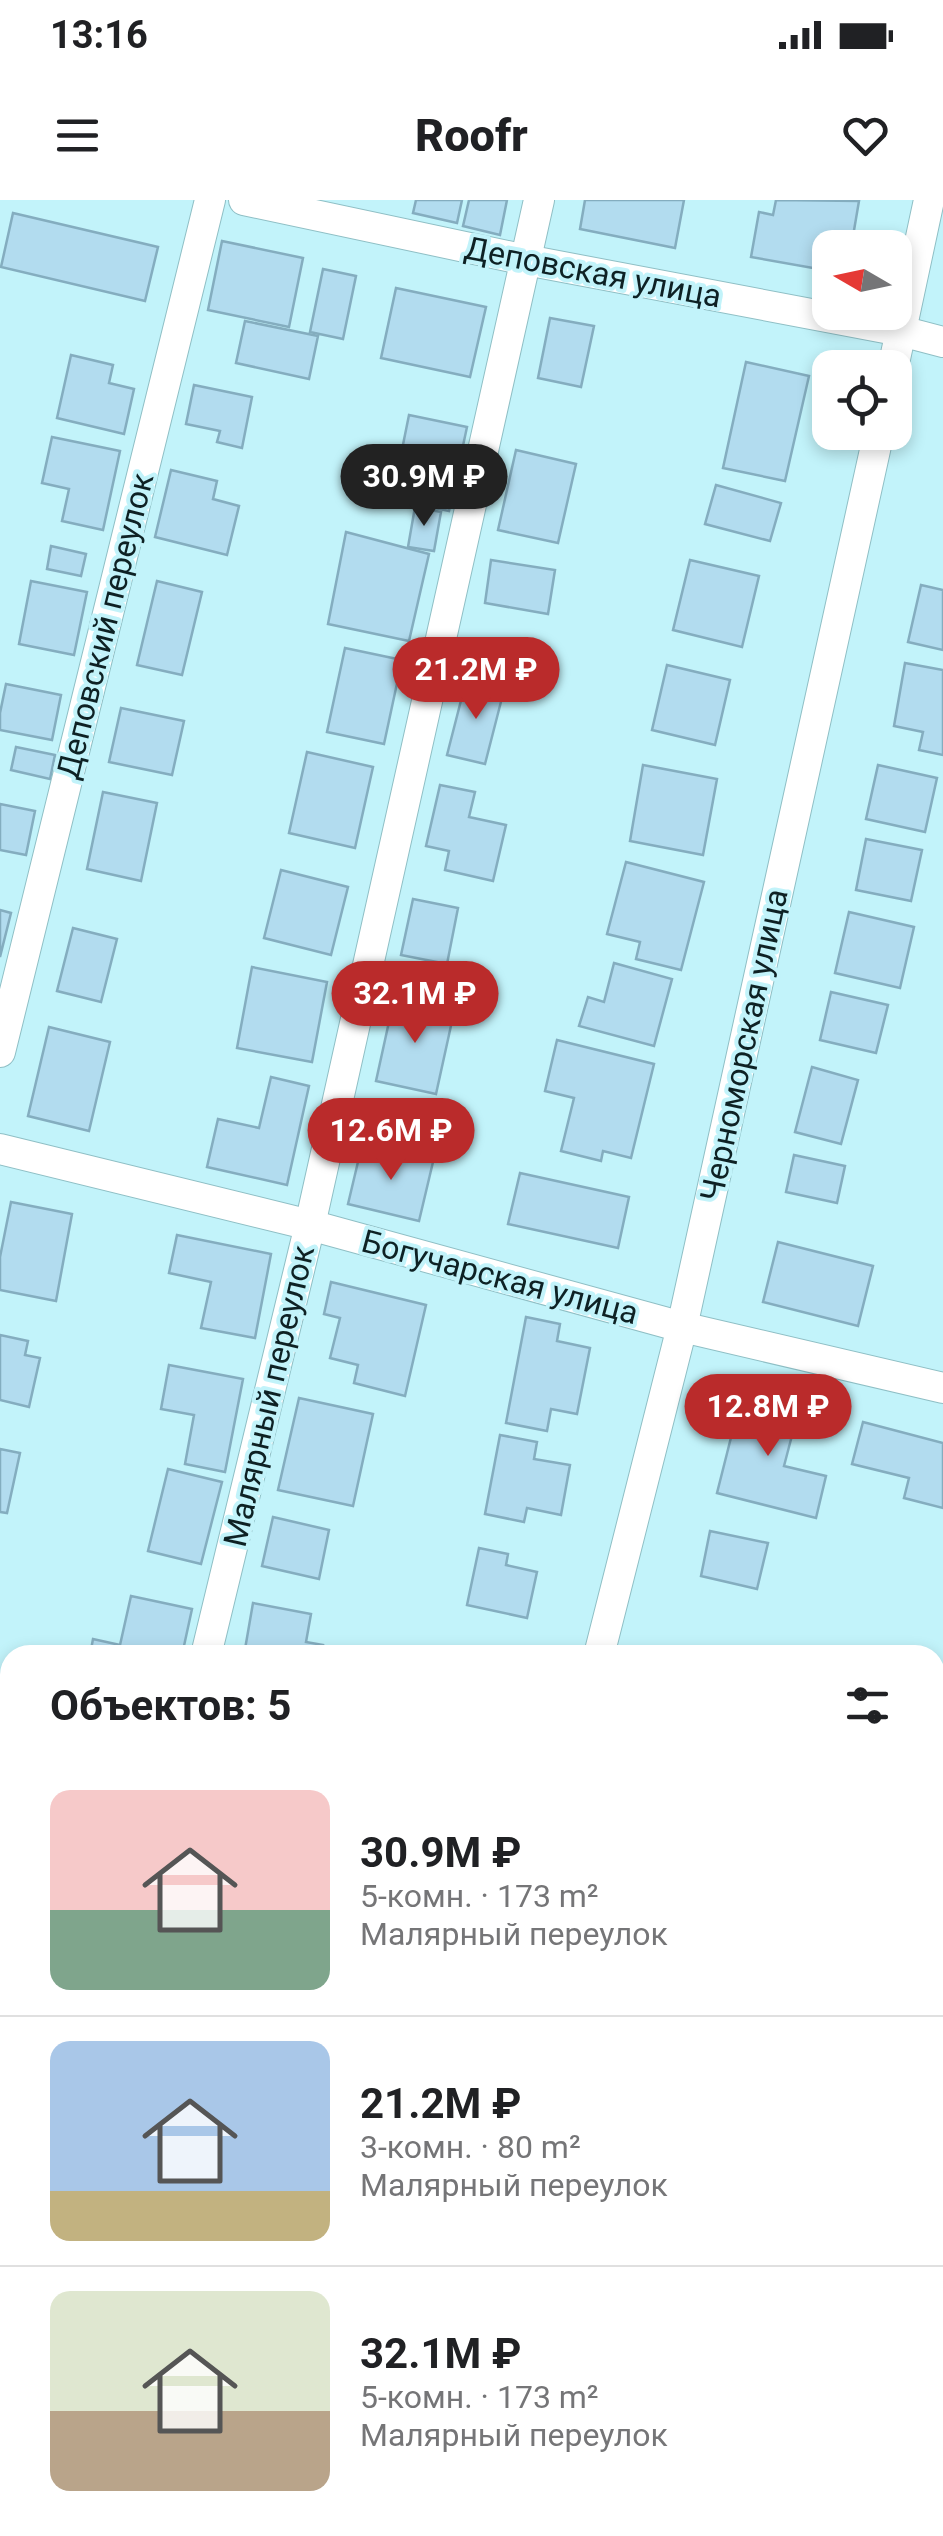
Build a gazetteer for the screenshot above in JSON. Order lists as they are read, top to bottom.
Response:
{
  "streets": {
    "street": [
      "Деповская улица",
      "Деповский переулок",
      "Черноморская улица",
      "Богучарская улица",
      "Малярный переулок"
    ]
  },
  "crossings": [
    ["Деповская улица", "Малярный переулок"],
    ["Черноморская улица", "Богучарская улица"],
    ["Богучарская улица", "Малярный переулок"]
  ],
  "north": "left",
  "page": {
    "status": "13:16",
    "header": "Roofr",
    "price": [
      "30.9M ₽",
      "21.2M ₽",
      "32.1M ₽",
      "12.6M ₽",
      "12.8M ₽"
    ],
    "heading": "Объектов: 5",
    "list": [
      {
        "name": "30.9M ₽",
        "note": "5-комн. · 173 m² · Малярный переулок"
      },
      {
        "name": "21.2M ₽",
        "note": "3-комн. · 80 m² · Малярный переулок"
      },
      {
        "name": "32.1M ₽",
        "note": "5-комн. · 173 m² · Малярный переулок"
      }
    ]
  }
}
